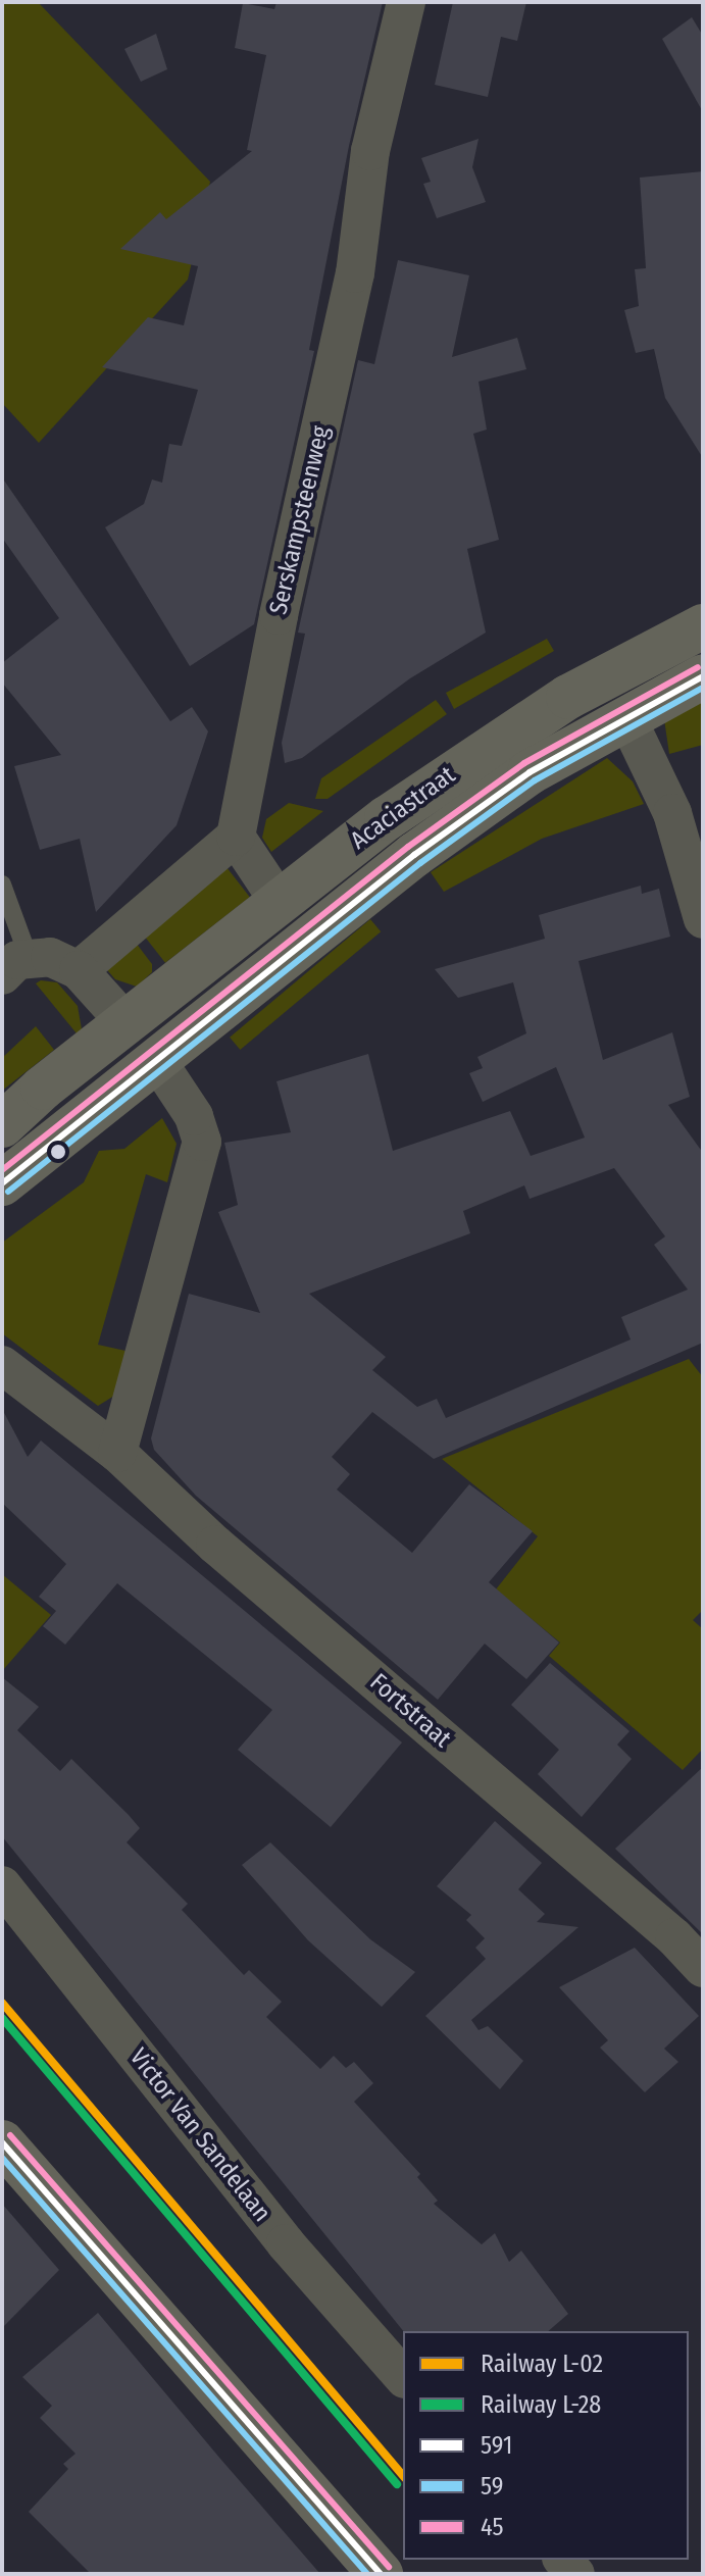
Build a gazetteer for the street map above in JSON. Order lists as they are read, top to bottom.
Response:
{
  "streets": {
    "main road": ["Acaciastraat"],
    "street": ["Serskampsteenweg", "Fortstraat", "Victor Van Sandelaan"]
  },
  "lines": [
    "transit line 45",
    "transit line 591",
    "transit line 59",
    "rail line L-02",
    "rail line L-28"
  ],
  "legend": [
    "Railway L-02",
    "Railway L-28",
    "591",
    "59",
    "45"
  ]
}
